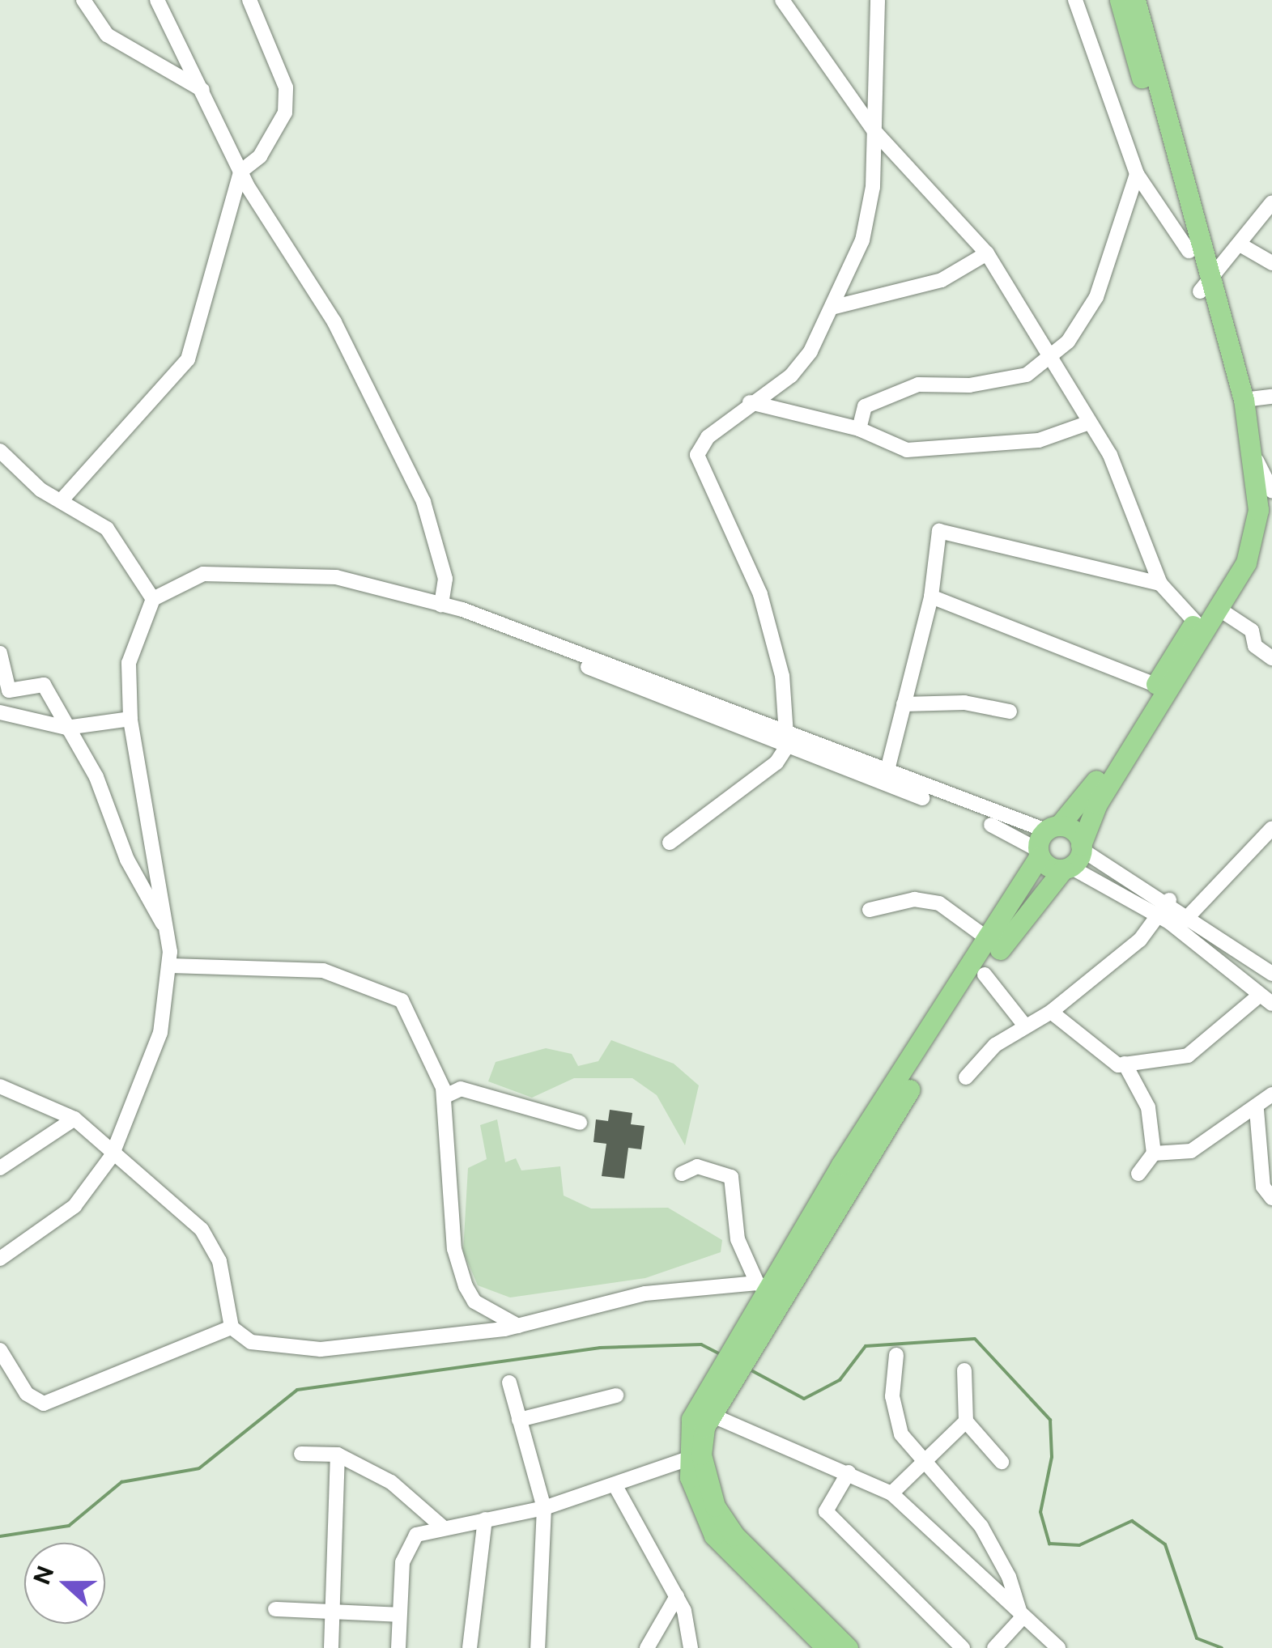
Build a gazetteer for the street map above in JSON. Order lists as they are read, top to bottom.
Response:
{
  "north": "left"
}
